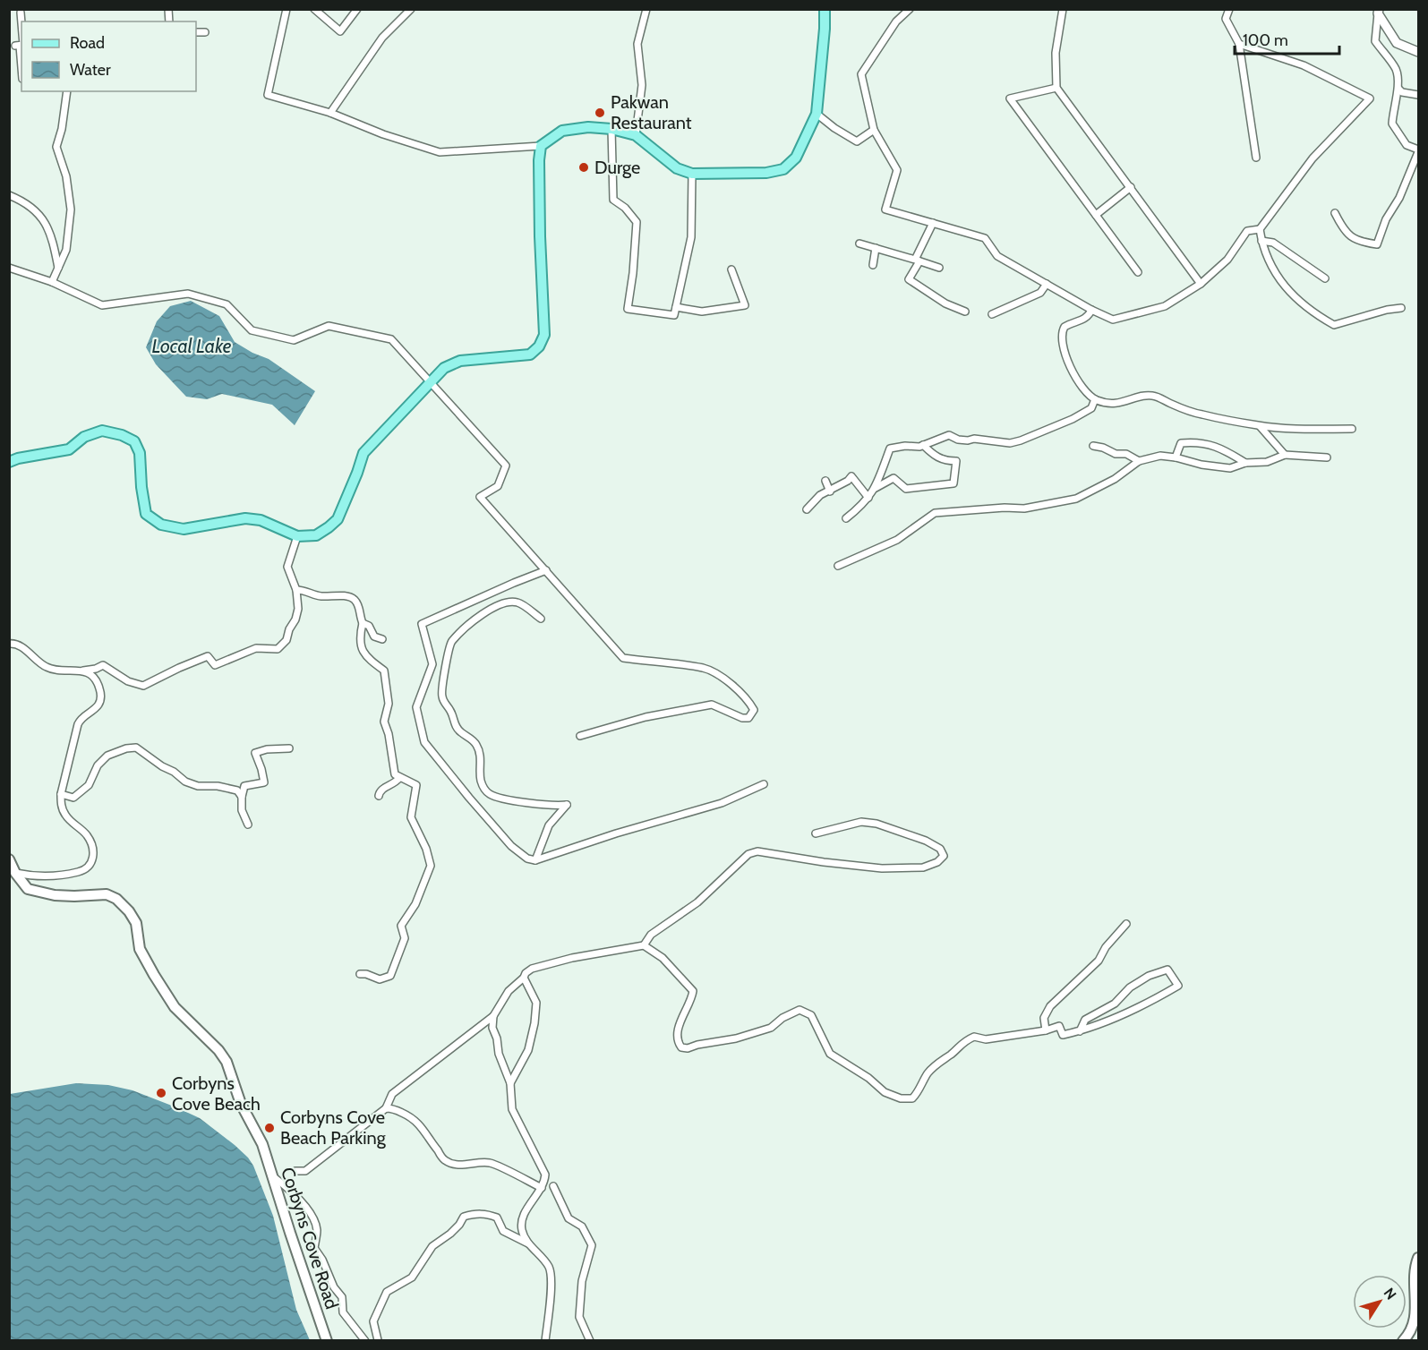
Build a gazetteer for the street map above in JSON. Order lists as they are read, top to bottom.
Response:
{
  "streets": {
    "main road": ["Corbyns Cove Road"]
  },
  "water": ["Local Lake"],
  "places": [
    "Pakwan Restaurant",
    "Durge",
    "Corbyns Cove Beach",
    "Corbyns Cove Beach Parking"
  ],
  "legend": ["Road", "Water"],
  "scale_bar": "100 m",
  "north": "top right"
}
